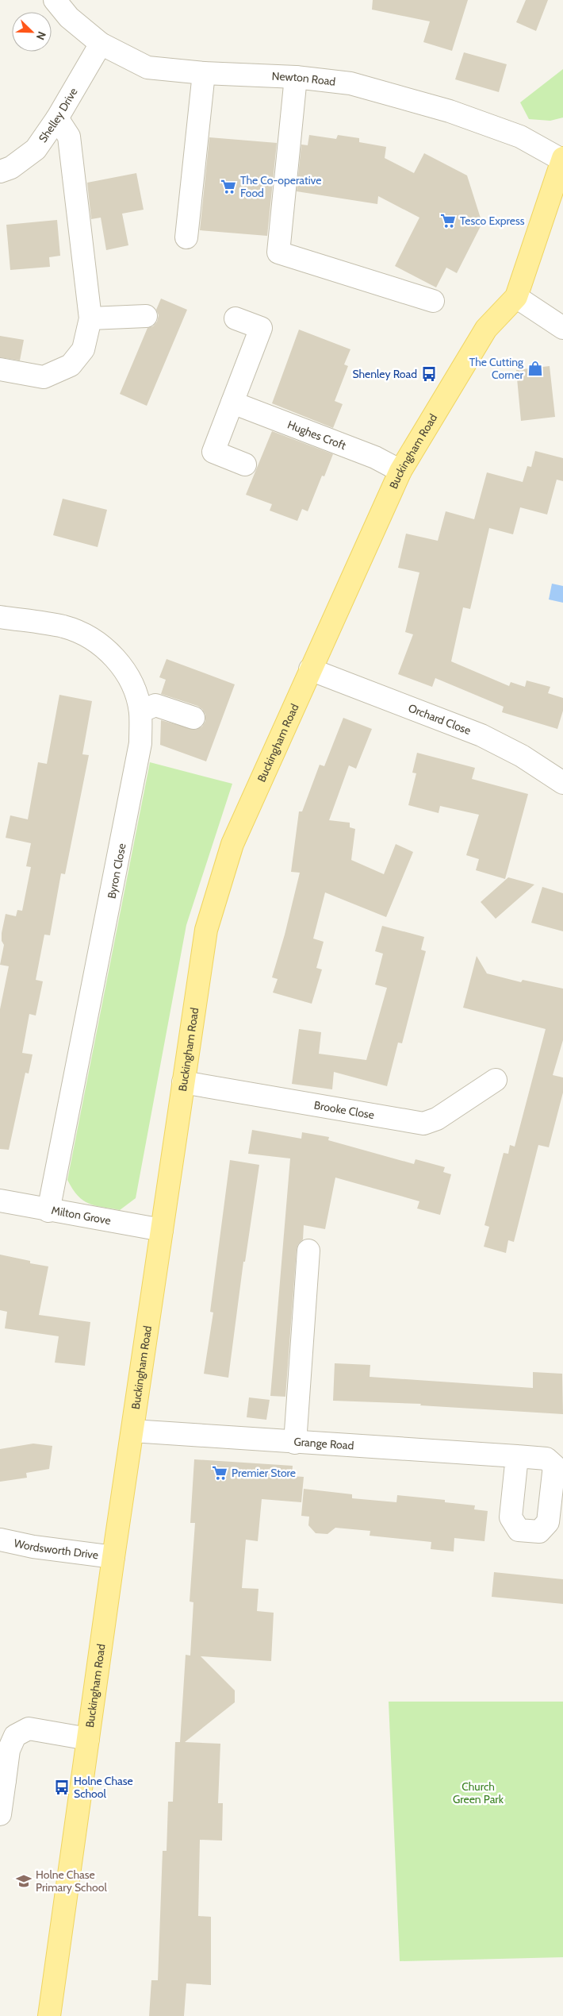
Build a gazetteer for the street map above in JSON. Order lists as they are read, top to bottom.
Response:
{
  "streets": {
    "main road": ["Buckingham Road"],
    "street": [
      "Newton Road",
      "Shelley Drive",
      "Hughes Croft",
      "Orchard Close",
      "Byron Close",
      "Brooke Close",
      "Milton Grove",
      "Grange Road",
      "Wordsworth Drive"
    ]
  },
  "crossings": [
    ["Newton Road", "Shelley Drive"],
    ["Newton Road", "Buckingham Road"],
    ["Hughes Croft", "Buckingham Road"],
    ["Buckingham Road", "Orchard Close"],
    ["Buckingham Road", "Brooke Close"],
    ["Buckingham Road", "Milton Grove"],
    ["Buckingham Road", "Grange Road"],
    ["Buckingham Road", "Wordsworth Drive"],
    ["Byron Close", "Milton Grove"]
  ],
  "parks": ["Church Green Park"],
  "places": {
    "supermarket": ["The Co-operative Food", "Tesco Express", "Premier Store"],
    "shop": ["The Cutting Corner"],
    "bus stop": ["Shenley Road", "Holne Chase School"],
    "school or university": ["Holne Chase Primary School"]
  },
  "north": "bottom right"
}
